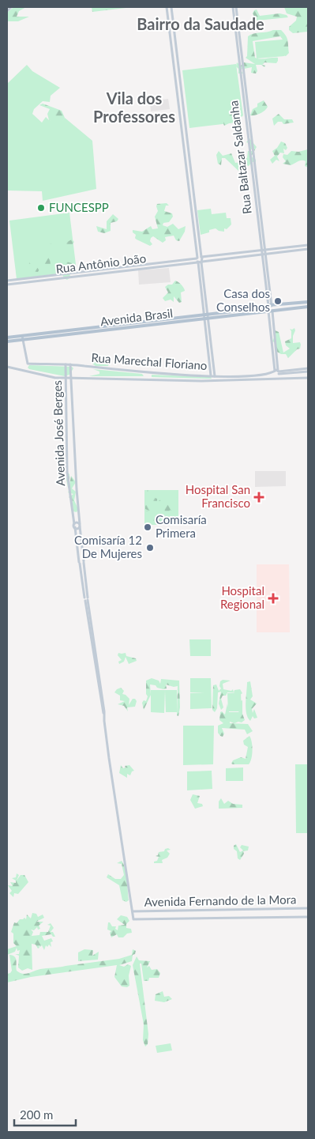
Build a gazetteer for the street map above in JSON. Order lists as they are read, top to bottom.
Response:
{
  "streets": {
    "main road": [
      "Rua Baltazar Saldanha",
      "Rua Antônio João",
      "Avenida Brasil",
      "Rua Marechal Floriano",
      "Avenida José Berges",
      "Avenida Fernando de la Mora"
    ]
  },
  "crossings": [
    ["Rua Baltazar Saldanha", "Rua Antônio João"],
    ["Rua Baltazar Saldanha", "Avenida Brasil"],
    ["Rua Baltazar Saldanha", "Rua Marechal Floriano"],
    ["Avenida Brasil", "Rua Marechal Floriano"],
    ["Rua Marechal Floriano", "Avenida José Berges"],
    ["Avenida José Berges", "Avenida Fernando de la Mora"]
  ],
  "districts": ["Bairro da Saudade", "Vila dos Professores"],
  "places": {
    "other": [
      "FUNCESPP",
      "Casa dos Conselhos",
      "Comisaría Primera",
      "Comisaría 12 De Mujeres"
    ],
    "health": ["Hospital San Francisco", "Hospital Regional"]
  },
  "scale_bar": "200 m"
}
